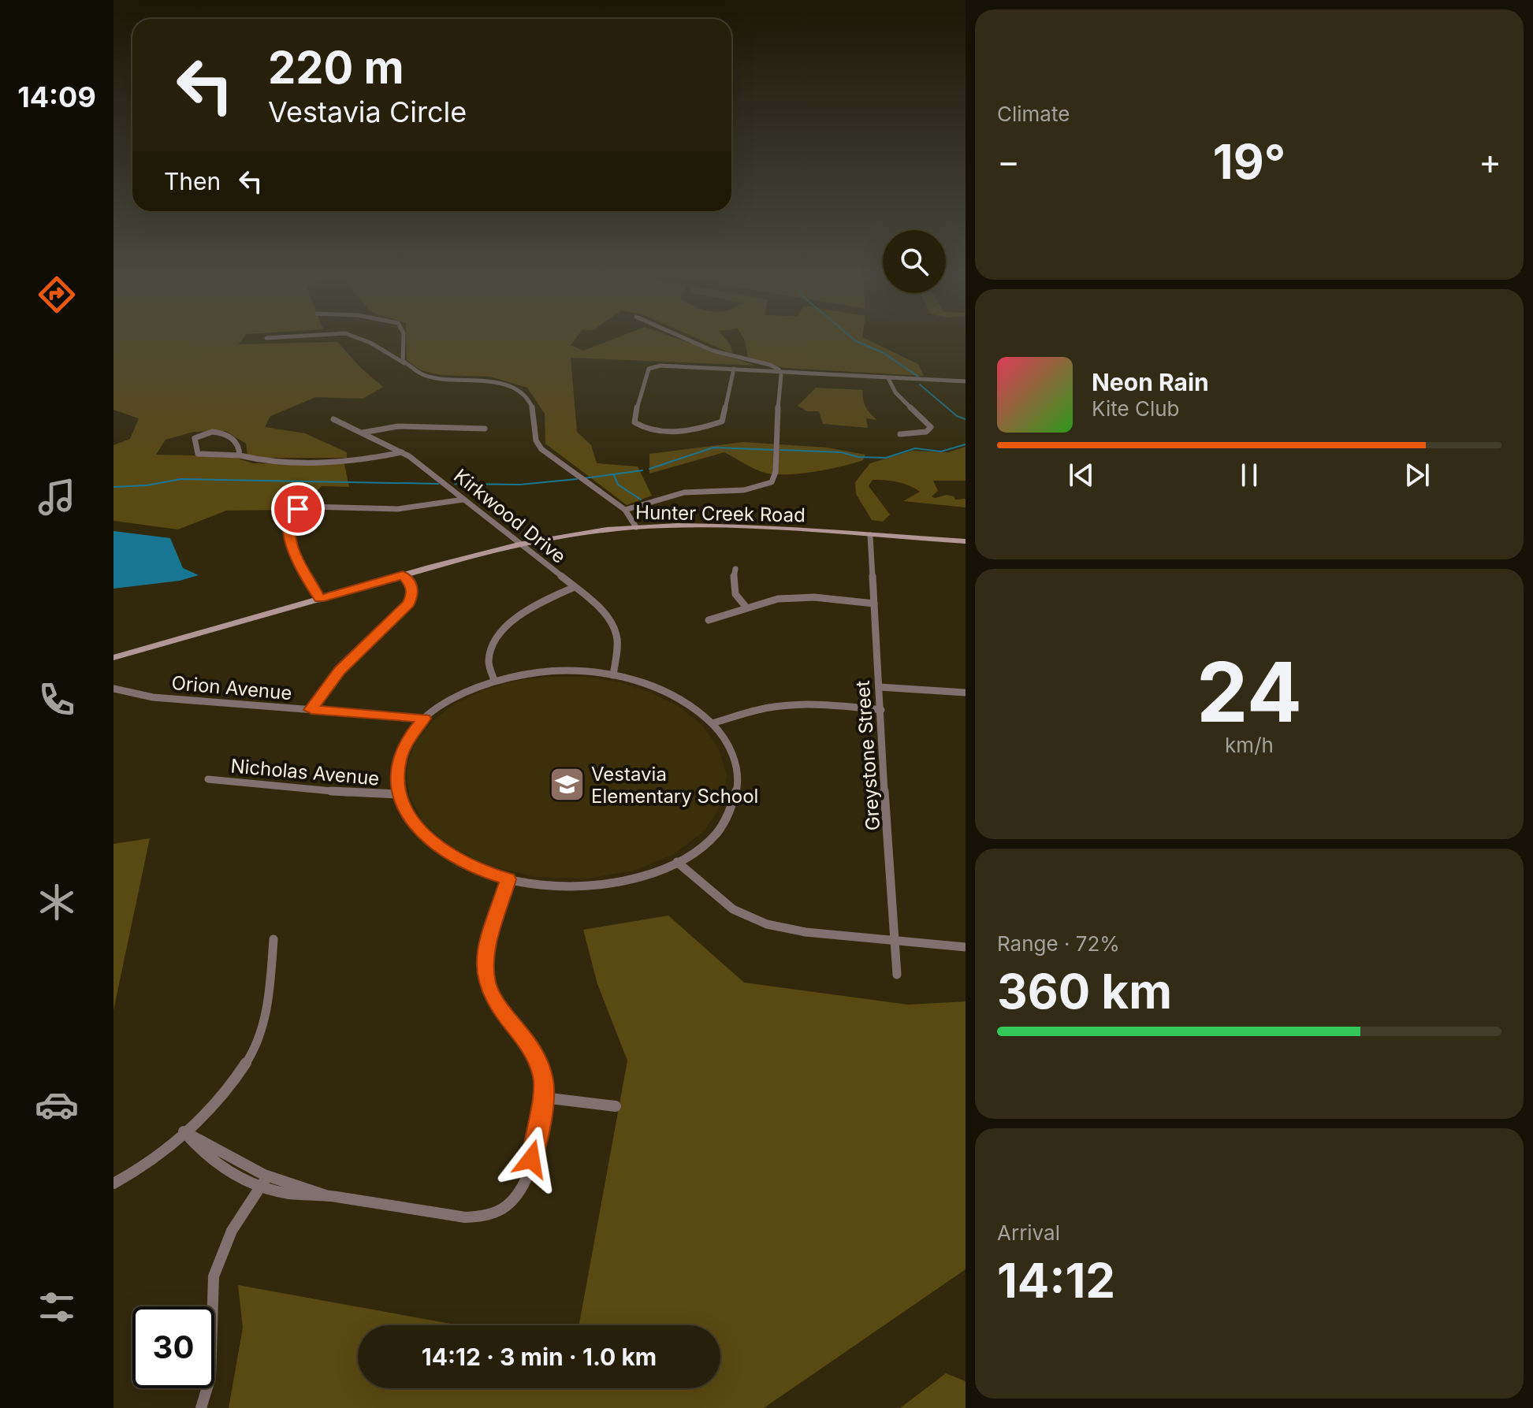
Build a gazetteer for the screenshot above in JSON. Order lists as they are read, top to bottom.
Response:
{
  "streets": {
    "main road": ["Hunter Creek Road"],
    "street": [
      "Kirkwood Drive",
      "Orion Avenue",
      "Greystone Street",
      "Nicholas Avenue"
    ]
  },
  "crossings": [
    ["Hunter Creek Road", "Kirkwood Drive"],
    ["Hunter Creek Road", "Greystone Street"]
  ],
  "places": {
    "school or university": ["Vestavia Elementary School"]
  },
  "page": {
    "tabs": "14:09",
    "tile": [
      "Climate",
      ["24", "km/h"],
      ["Range · 72%", "360 km"],
      ["Arrival", "14:12"]
    ],
    "turn": ["220 m", "Vestavia Circle"],
    "heat": ["−", "19°", "+"],
    "then": "Then",
    "song": ["Neon Rain", "Kite Club"],
    "limit": "30",
    "trip": "14:12 · 3 min · 1.0 km"
  }
}
